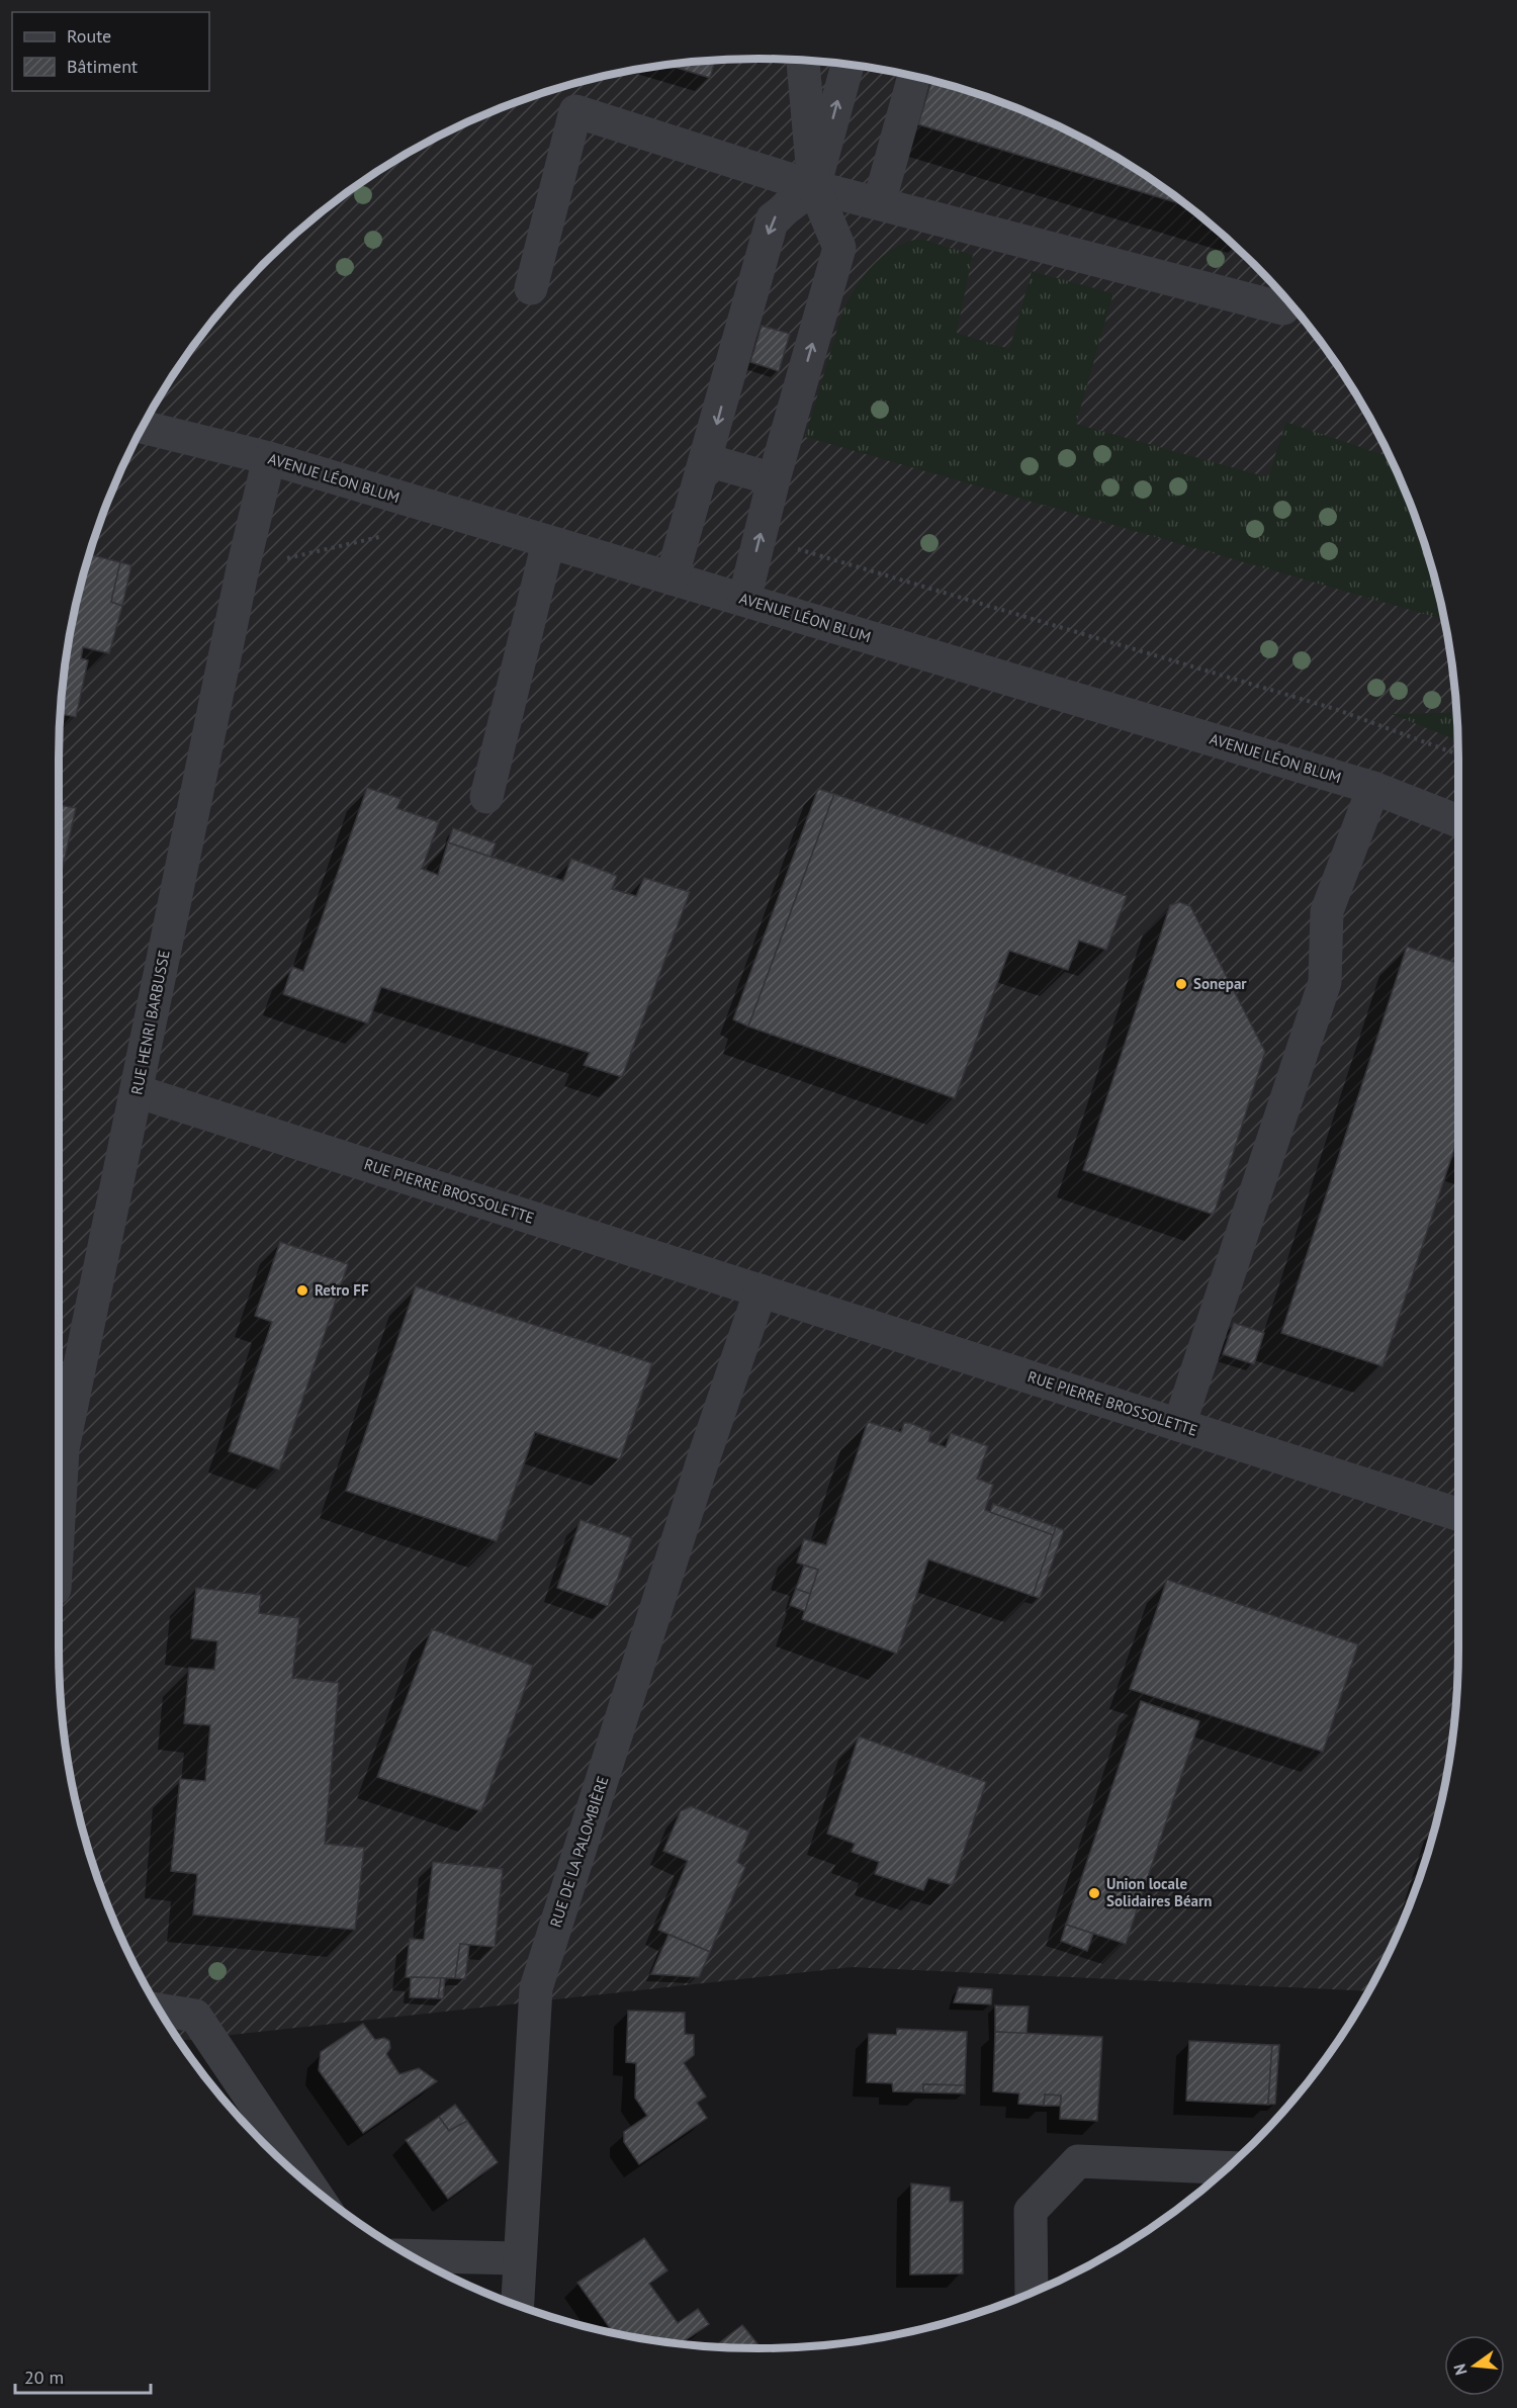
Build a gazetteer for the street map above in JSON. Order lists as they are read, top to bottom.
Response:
{
  "streets": {
    "street": [
      "AVENUE LÉON BLUM",
      "RUE HENRI BARBUSSE",
      "RUE PIERRE BROSSOLETTE",
      "RUE DE LA PALOMBIÈRE"
    ]
  },
  "crossings": [
    ["AVENUE LÉON BLUM", "RUE HENRI BARBUSSE"],
    ["RUE HENRI BARBUSSE", "RUE PIERRE BROSSOLETTE"],
    ["RUE PIERRE BROSSOLETTE", "RUE DE LA PALOMBIÈRE"]
  ],
  "places": ["Sonepar", "Retro FF", "Union locale Solidaires Béarn"],
  "legend": ["Route", "Bâtiment"],
  "scale_bar": "20 m",
  "north": "left"
}
